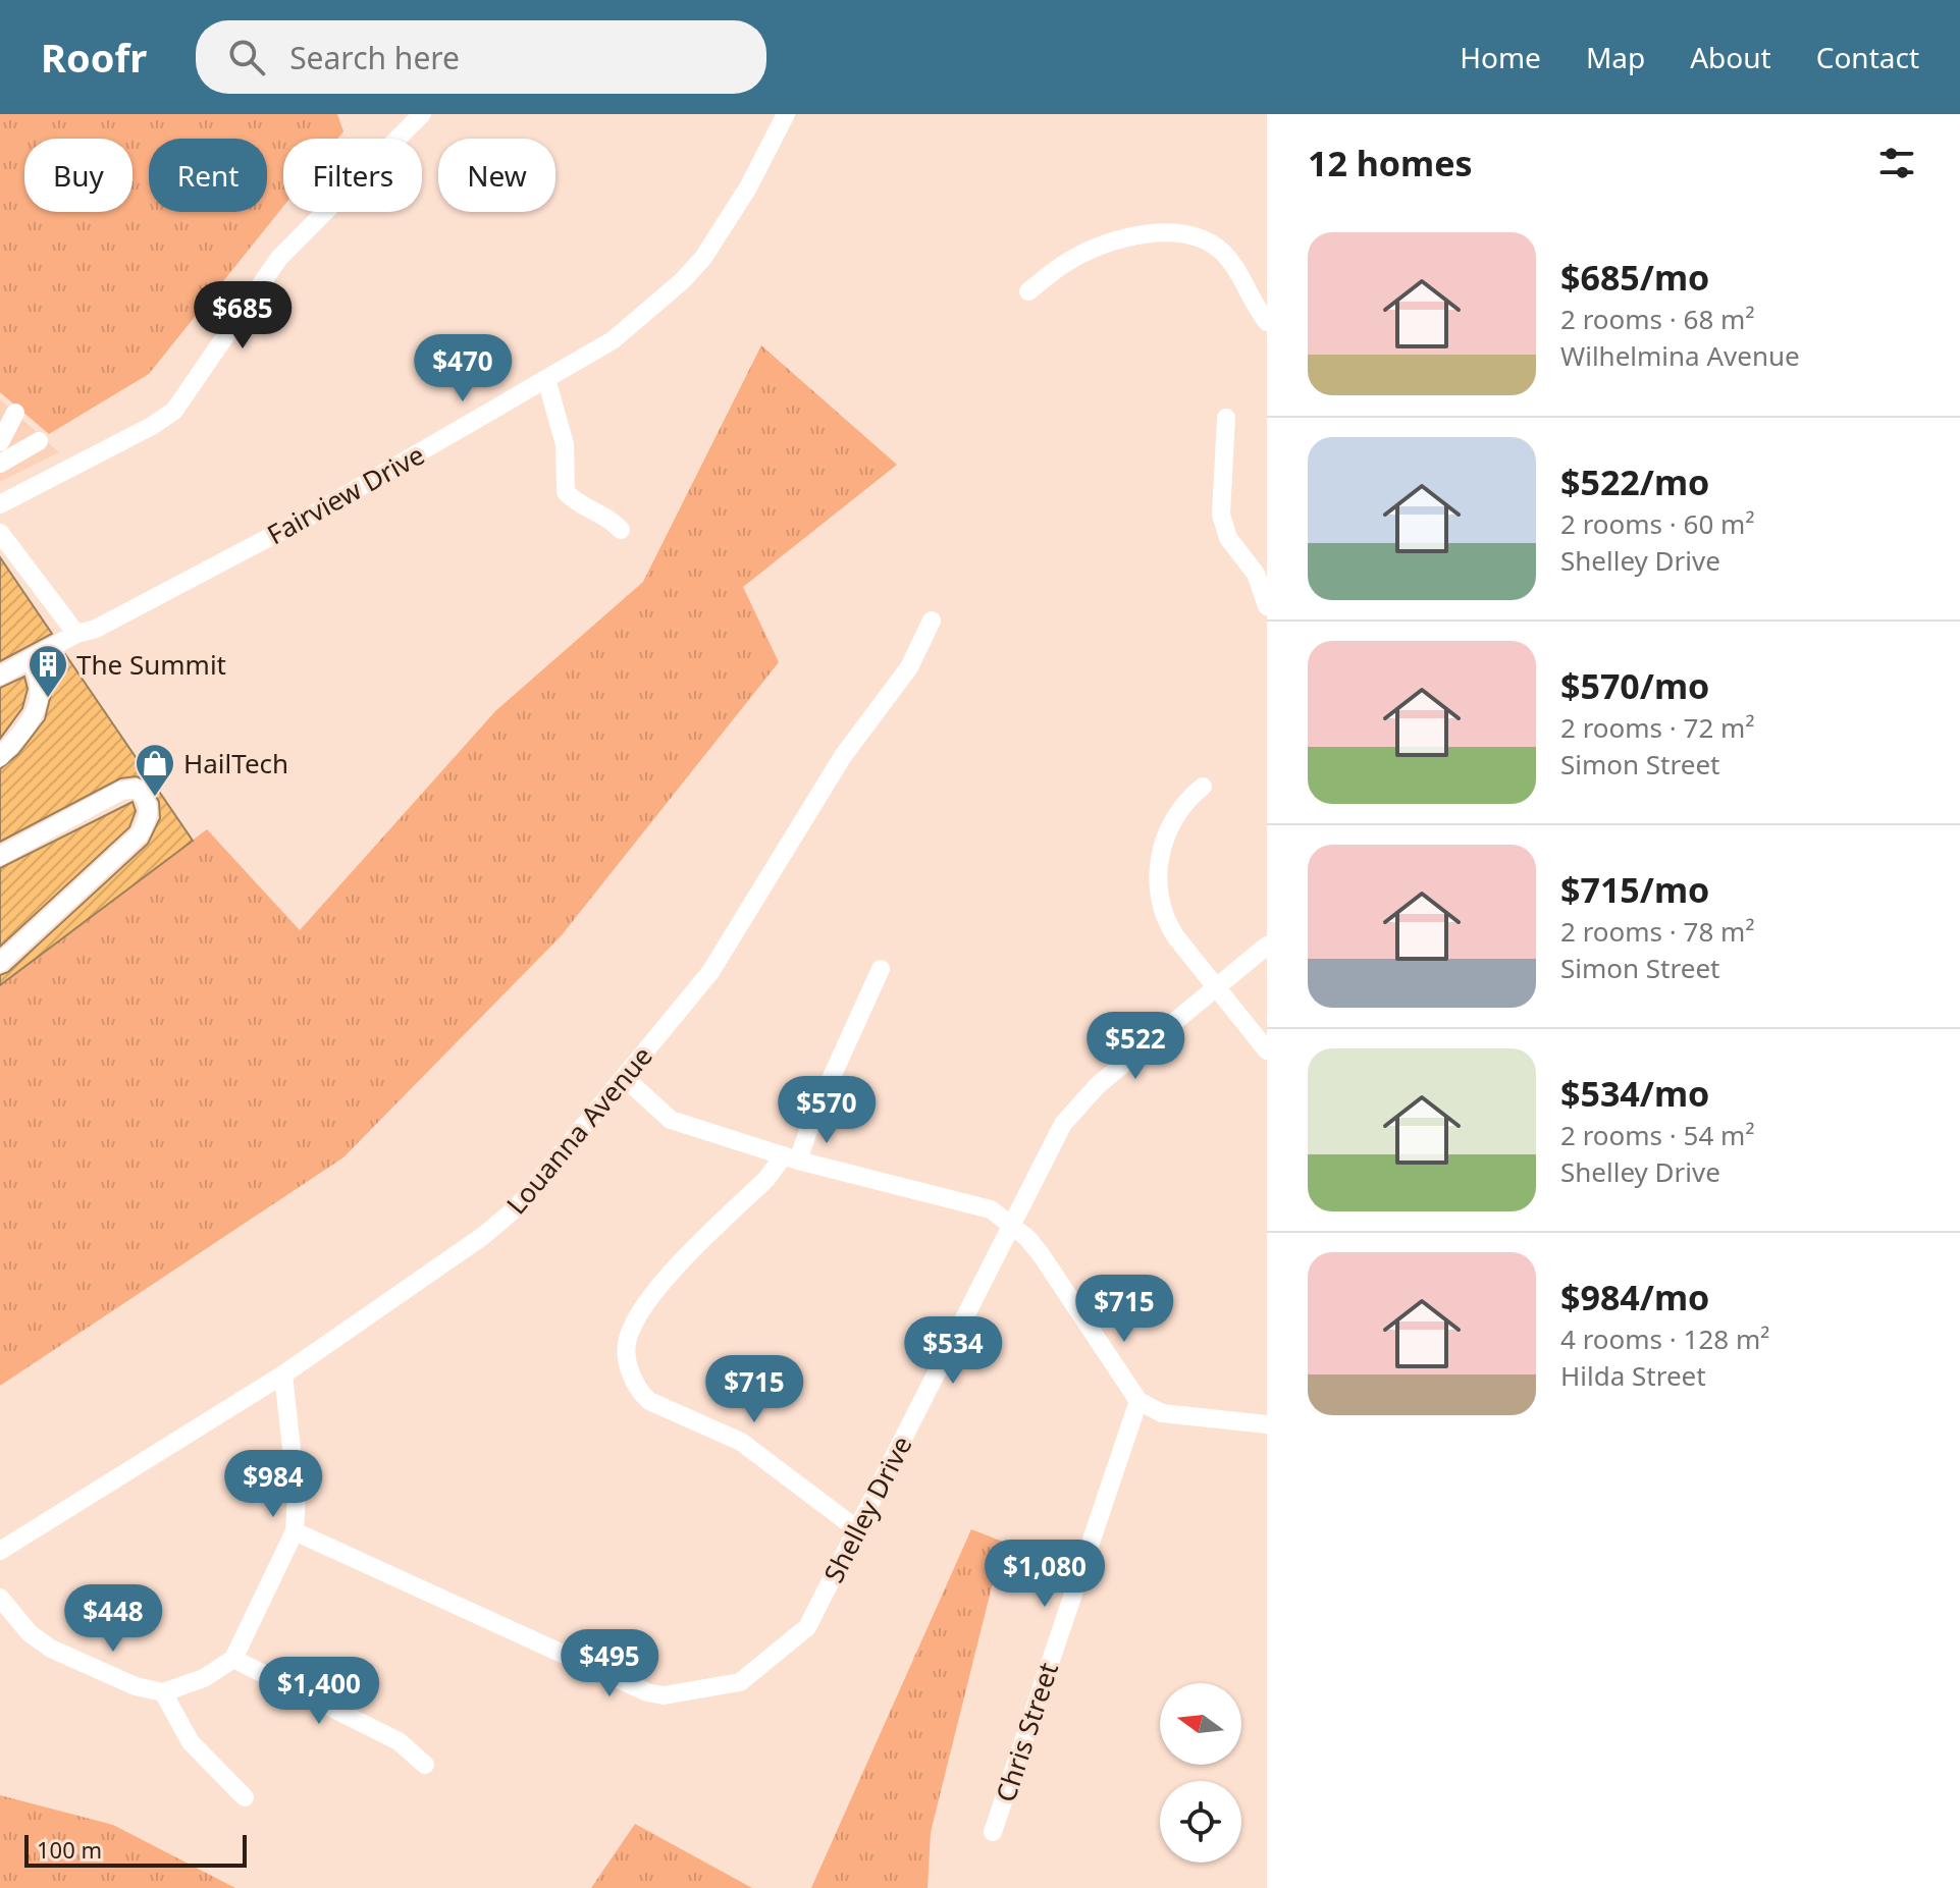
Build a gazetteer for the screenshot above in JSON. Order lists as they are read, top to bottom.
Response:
{
  "streets": {
    "street": [
      "Fairview Drive",
      "Louanna Avenue",
      "Shelley Drive",
      "Chris Street"
    ]
  },
  "places": {
    "building": ["The Summit"],
    "shop": ["HailTech"]
  },
  "scale_bar": "100 m",
  "north": "left",
  "page": {
    "header": "Roofr",
    "search": "Search here",
    "nav": [
      "Home",
      "Map",
      "About",
      "Contact"
    ],
    "heading": "12 homes",
    "chip": [
      "Buy",
      "Rent",
      "Filters",
      "New"
    ],
    "list": [
      {
        "name": "$685/mo",
        "note": "2 rooms · 68 m² · Wilhelmina Avenue"
      },
      {
        "name": "$522/mo",
        "note": "2 rooms · 60 m² · Shelley Drive"
      },
      {
        "name": "$570/mo",
        "note": "2 rooms · 72 m² · Simon Street"
      },
      {
        "name": "$715/mo",
        "note": "2 rooms · 78 m² · Simon Street"
      },
      {
        "name": "$534/mo",
        "note": "2 rooms · 54 m² · Shelley Drive"
      },
      {
        "name": "$984/mo",
        "note": "4 rooms · 128 m² · Hilda Street"
      }
    ],
    "price": [
      "$685",
      "$470",
      "$522",
      "$570",
      "$715",
      "$534",
      "$715",
      "$984",
      "$1,080",
      "$448",
      "$495",
      "$1,400"
    ],
    "scale": "100 m"
  }
}
